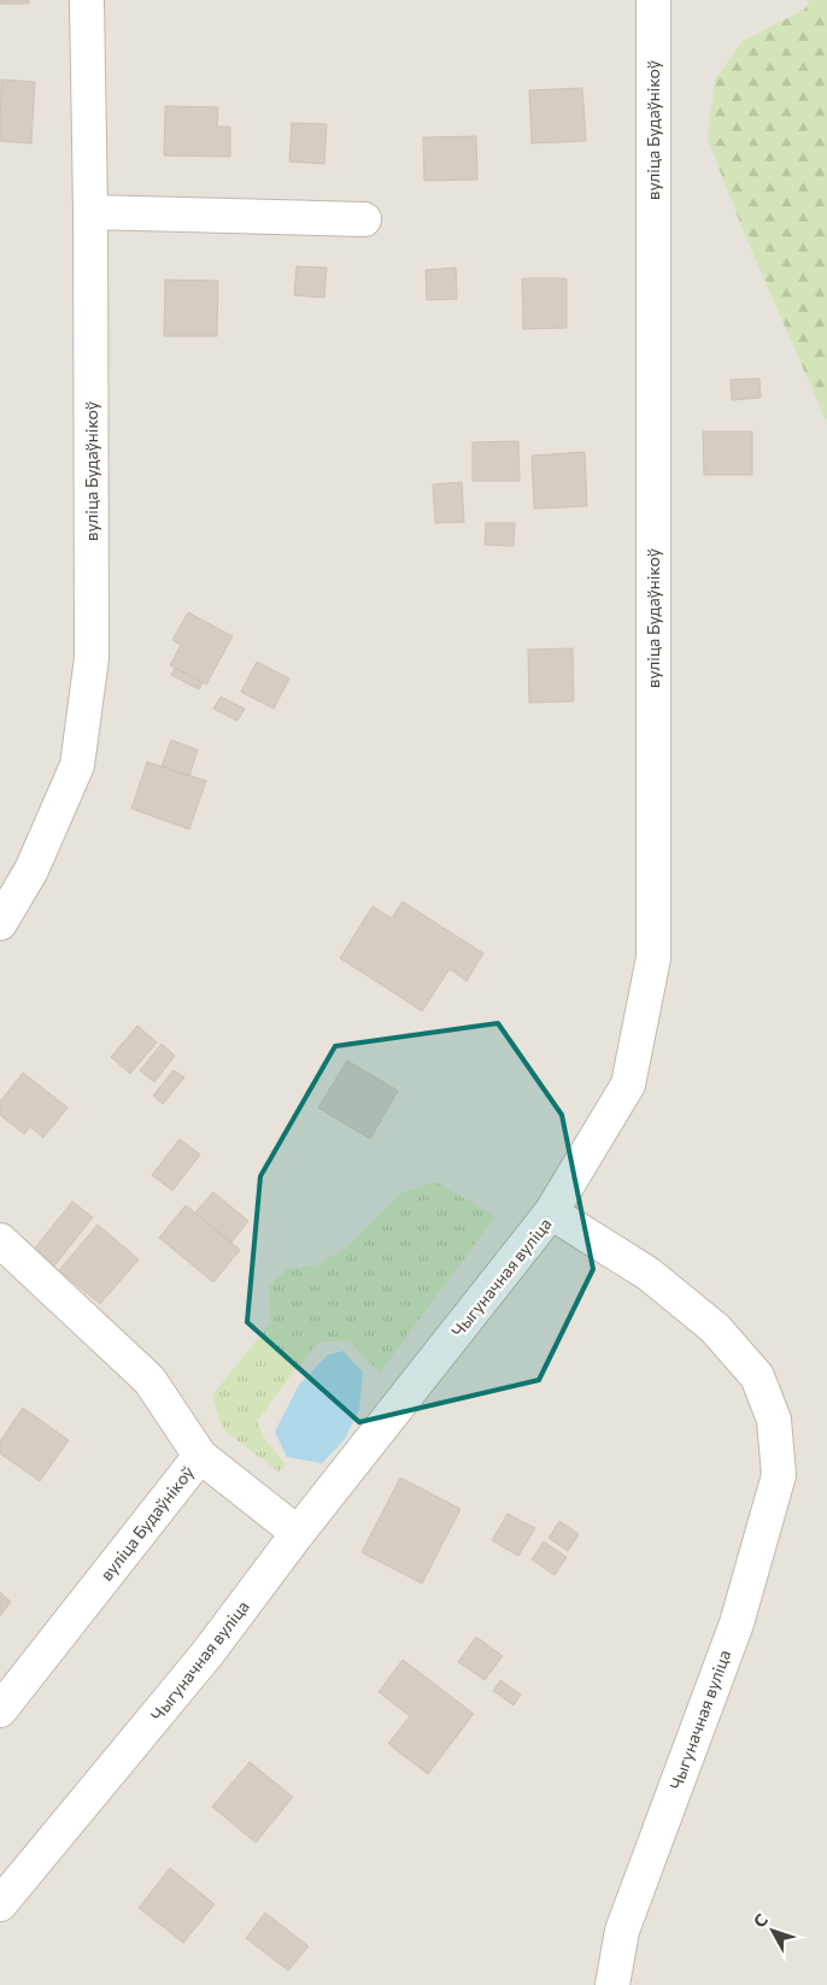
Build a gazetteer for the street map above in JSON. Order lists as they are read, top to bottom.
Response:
{
  "streets": {
    "street": ["вуліца Будаўнікоў", "Чыгуначная вуліца"]
  },
  "crossings": [
    ["вуліца Будаўнікоў", "Чыгуначная вуліца"]
  ],
  "north": "top left"
}
